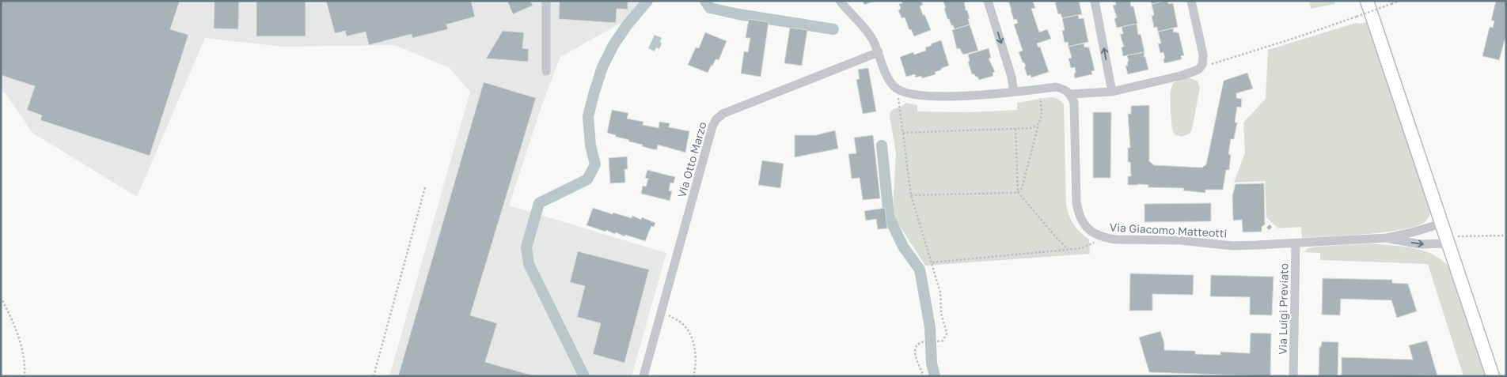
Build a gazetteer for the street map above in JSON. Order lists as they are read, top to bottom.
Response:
{
  "streets": {
    "street": ["Via Otto Marzo", "Via Giacomo Matteotti", "Via Luigi Previato"]
  },
  "crossings": [
    ["Via Giacomo Matteotti", "Via Luigi Previato"]
  ]
}
